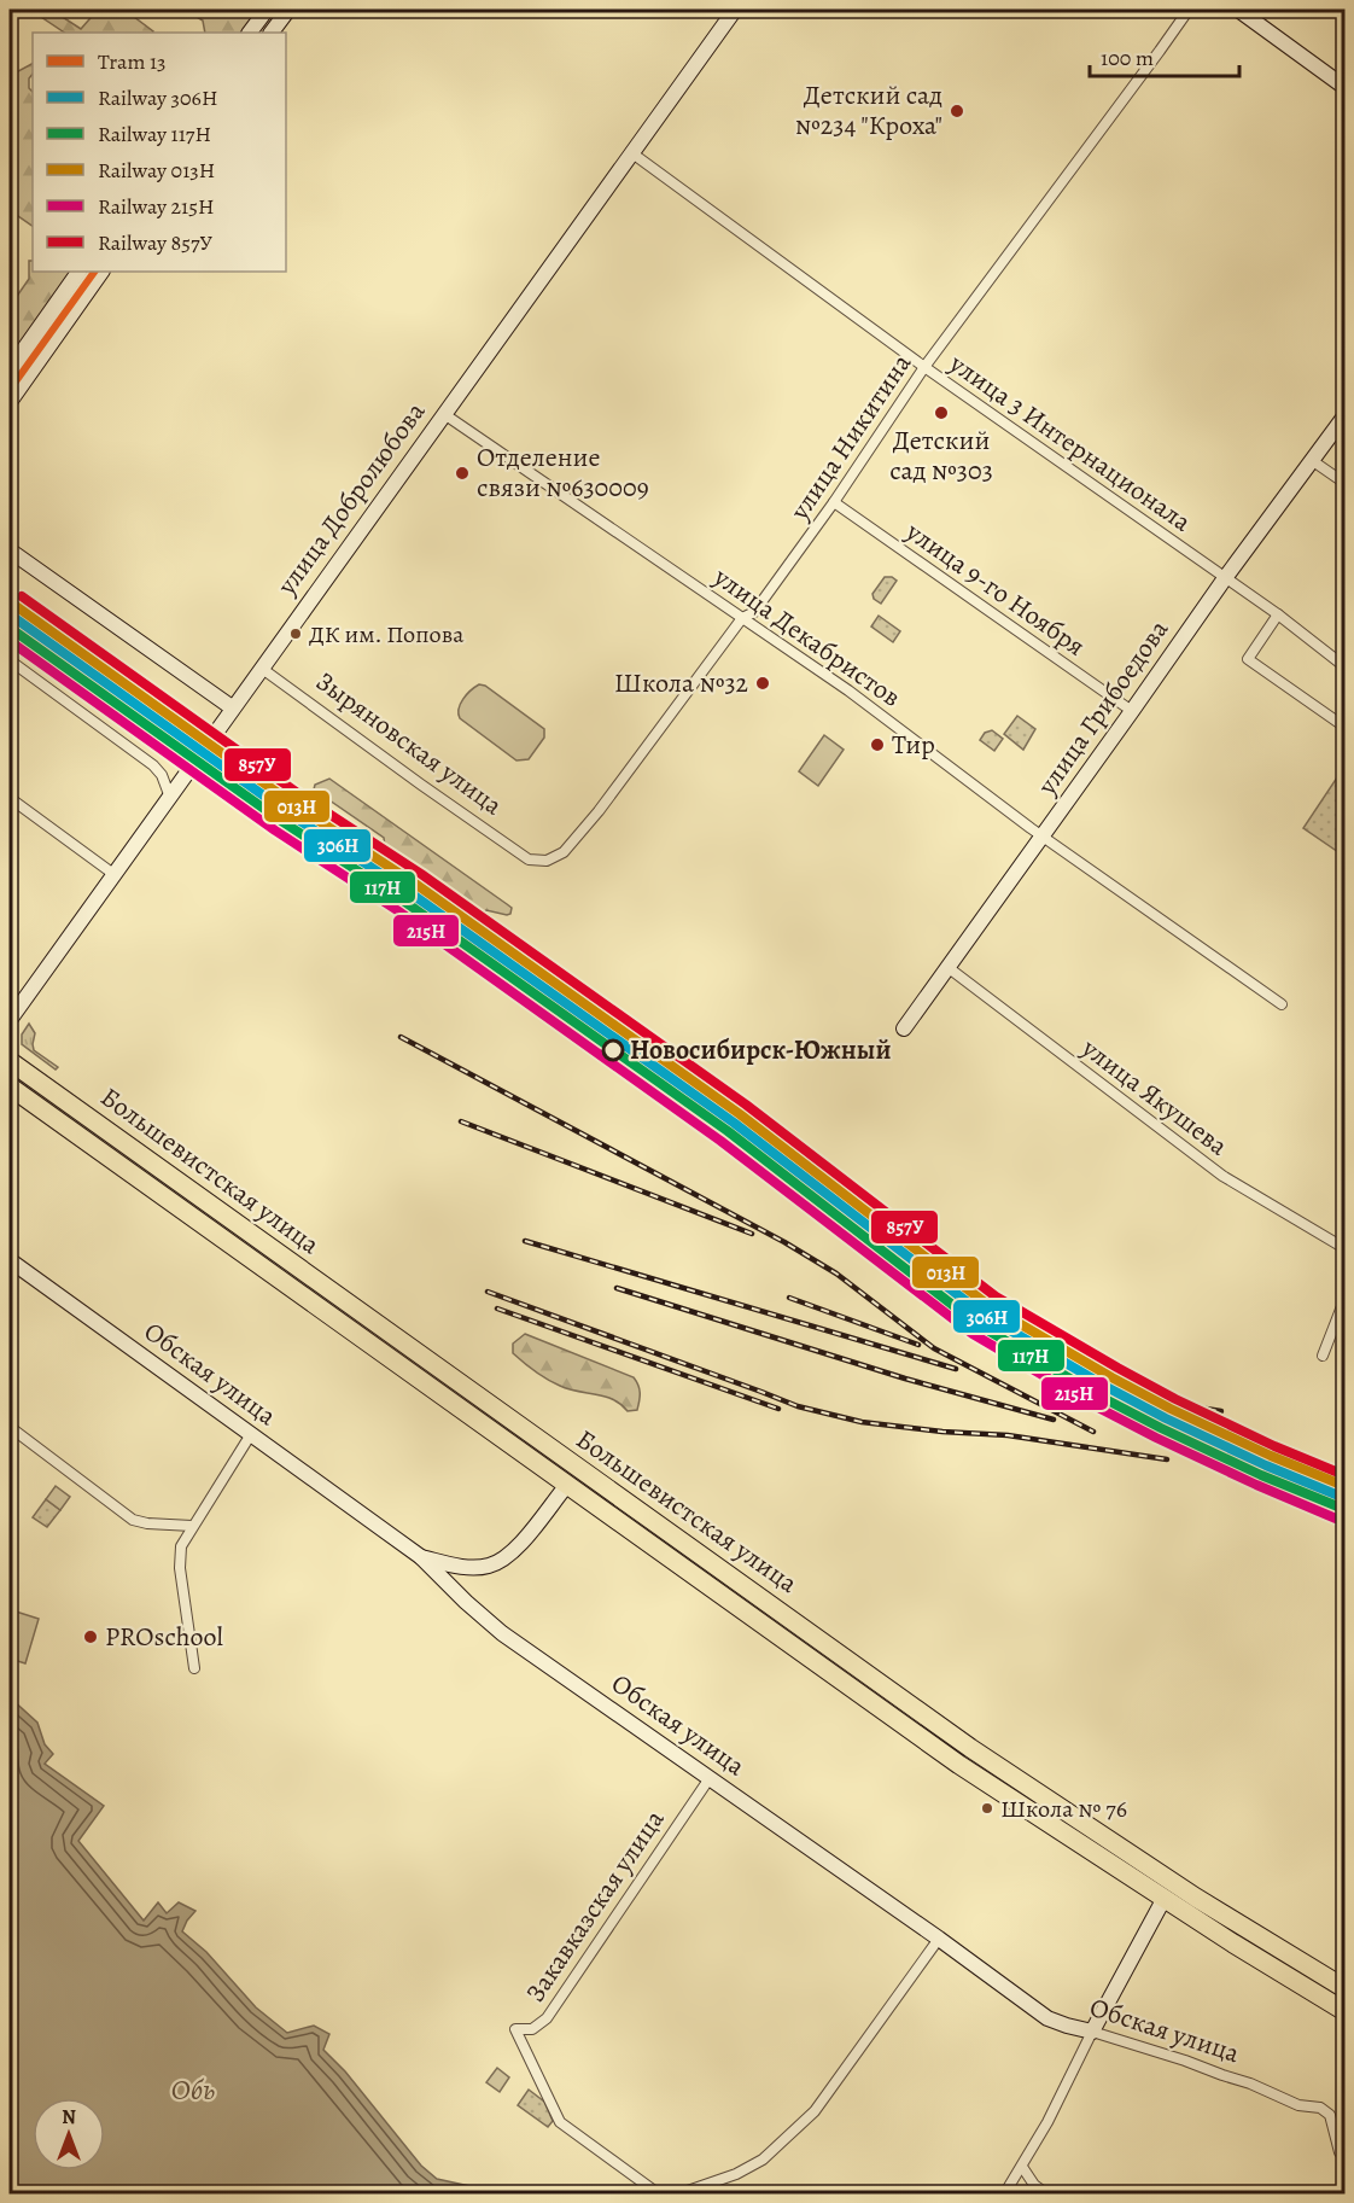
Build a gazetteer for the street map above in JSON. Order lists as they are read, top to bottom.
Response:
{
  "streets": {
    "highway": ["Большевистская улица"],
    "street": [
      "улица Никитина",
      "улица 3 Интернационала",
      "улица Добролюбова",
      "улица 9-го Ноября",
      "улица Декабристов",
      "улица Грибоедова",
      "Зыряновская улица",
      "улица Якушева",
      "Обская улица",
      "Закавказская улица"
    ]
  },
  "crossings": [
    ["улица Никитина", "улица 3 Интернационала"],
    ["улица Никитина", "улица 9-го Ноября"],
    ["улица Никитина", "улица Декабристов"],
    ["улица Никитина", "Зыряновская улица"],
    ["улица 3 Интернационала", "улица Добролюбова"],
    ["улица 3 Интернационала", "улица Грибоедова"],
    ["улица Добролюбова", "улица Декабристов"],
    ["улица Добролюбова", "Зыряновская улица"],
    ["улица 9-го Ноября", "улица Грибоедова"],
    ["улица Декабристов", "улица Грибоедова"],
    ["улица Грибоедова", "улица Якушева"],
    ["Обская улица", "Закавказская улица"]
  ],
  "water": ["Обь"],
  "places": [
    "Детский сад №234 \"Кроха\"",
    "Детский сад №303",
    "Отделение связи №630009",
    "ДК им. Попова",
    "Школа №32",
    "Тир",
    "Новосибирск-Южный",
    "PROschool",
    "Школа № 76"
  ],
  "lines": [
    "tram line 13",
    "rail line 857У",
    "rail line 013Н",
    "rail line 306Н",
    "rail line 117Н",
    "rail line 215Н"
  ],
  "legend": [
    "Tram 13",
    "Railway 306Н",
    "Railway 117Н",
    "Railway 013Н",
    "Railway 215Н",
    "Railway 857У"
  ],
  "scale_bar": "100 m",
  "north": "top"
}
